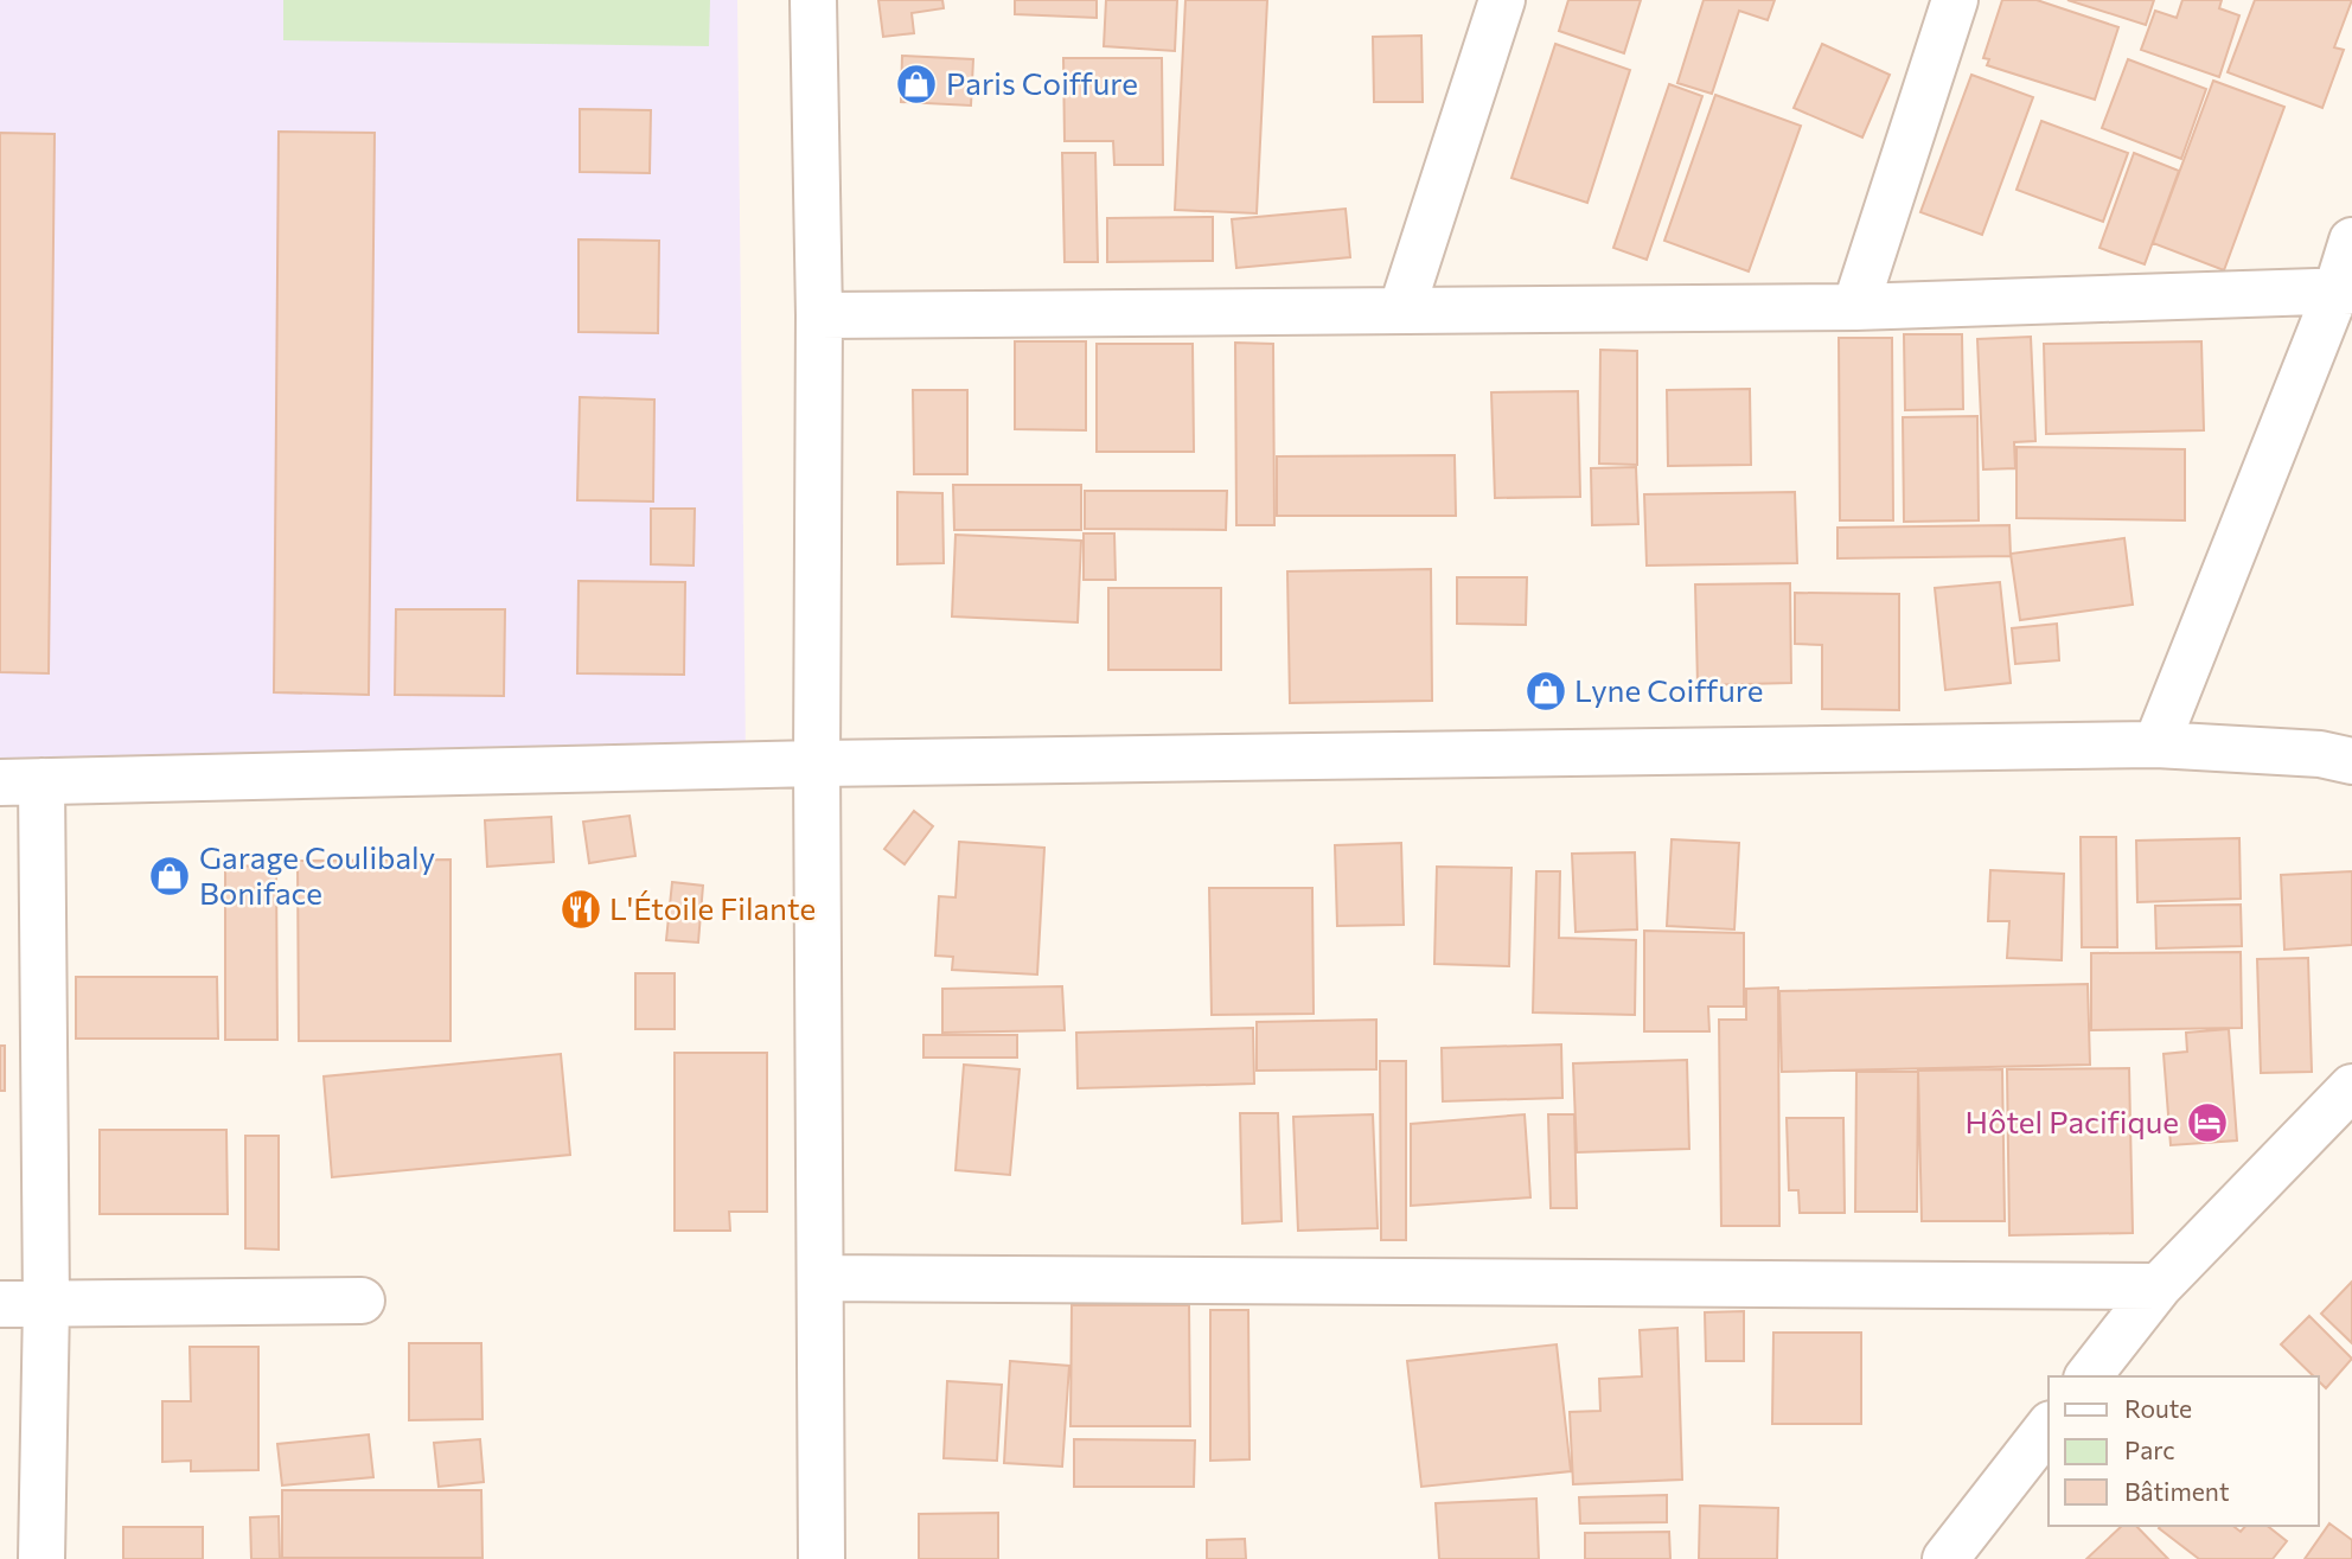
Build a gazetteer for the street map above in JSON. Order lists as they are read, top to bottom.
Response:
{
  "places": {
    "shop": ["Paris Coiffure", "Lyne Coiffure", "Garage Coulibaly Boniface"],
    "restaurant": ["L'Étoile Filante"],
    "hotel": ["Hôtel Pacifique"]
  },
  "legend": ["Route", "Parc", "Bâtiment"]
}
